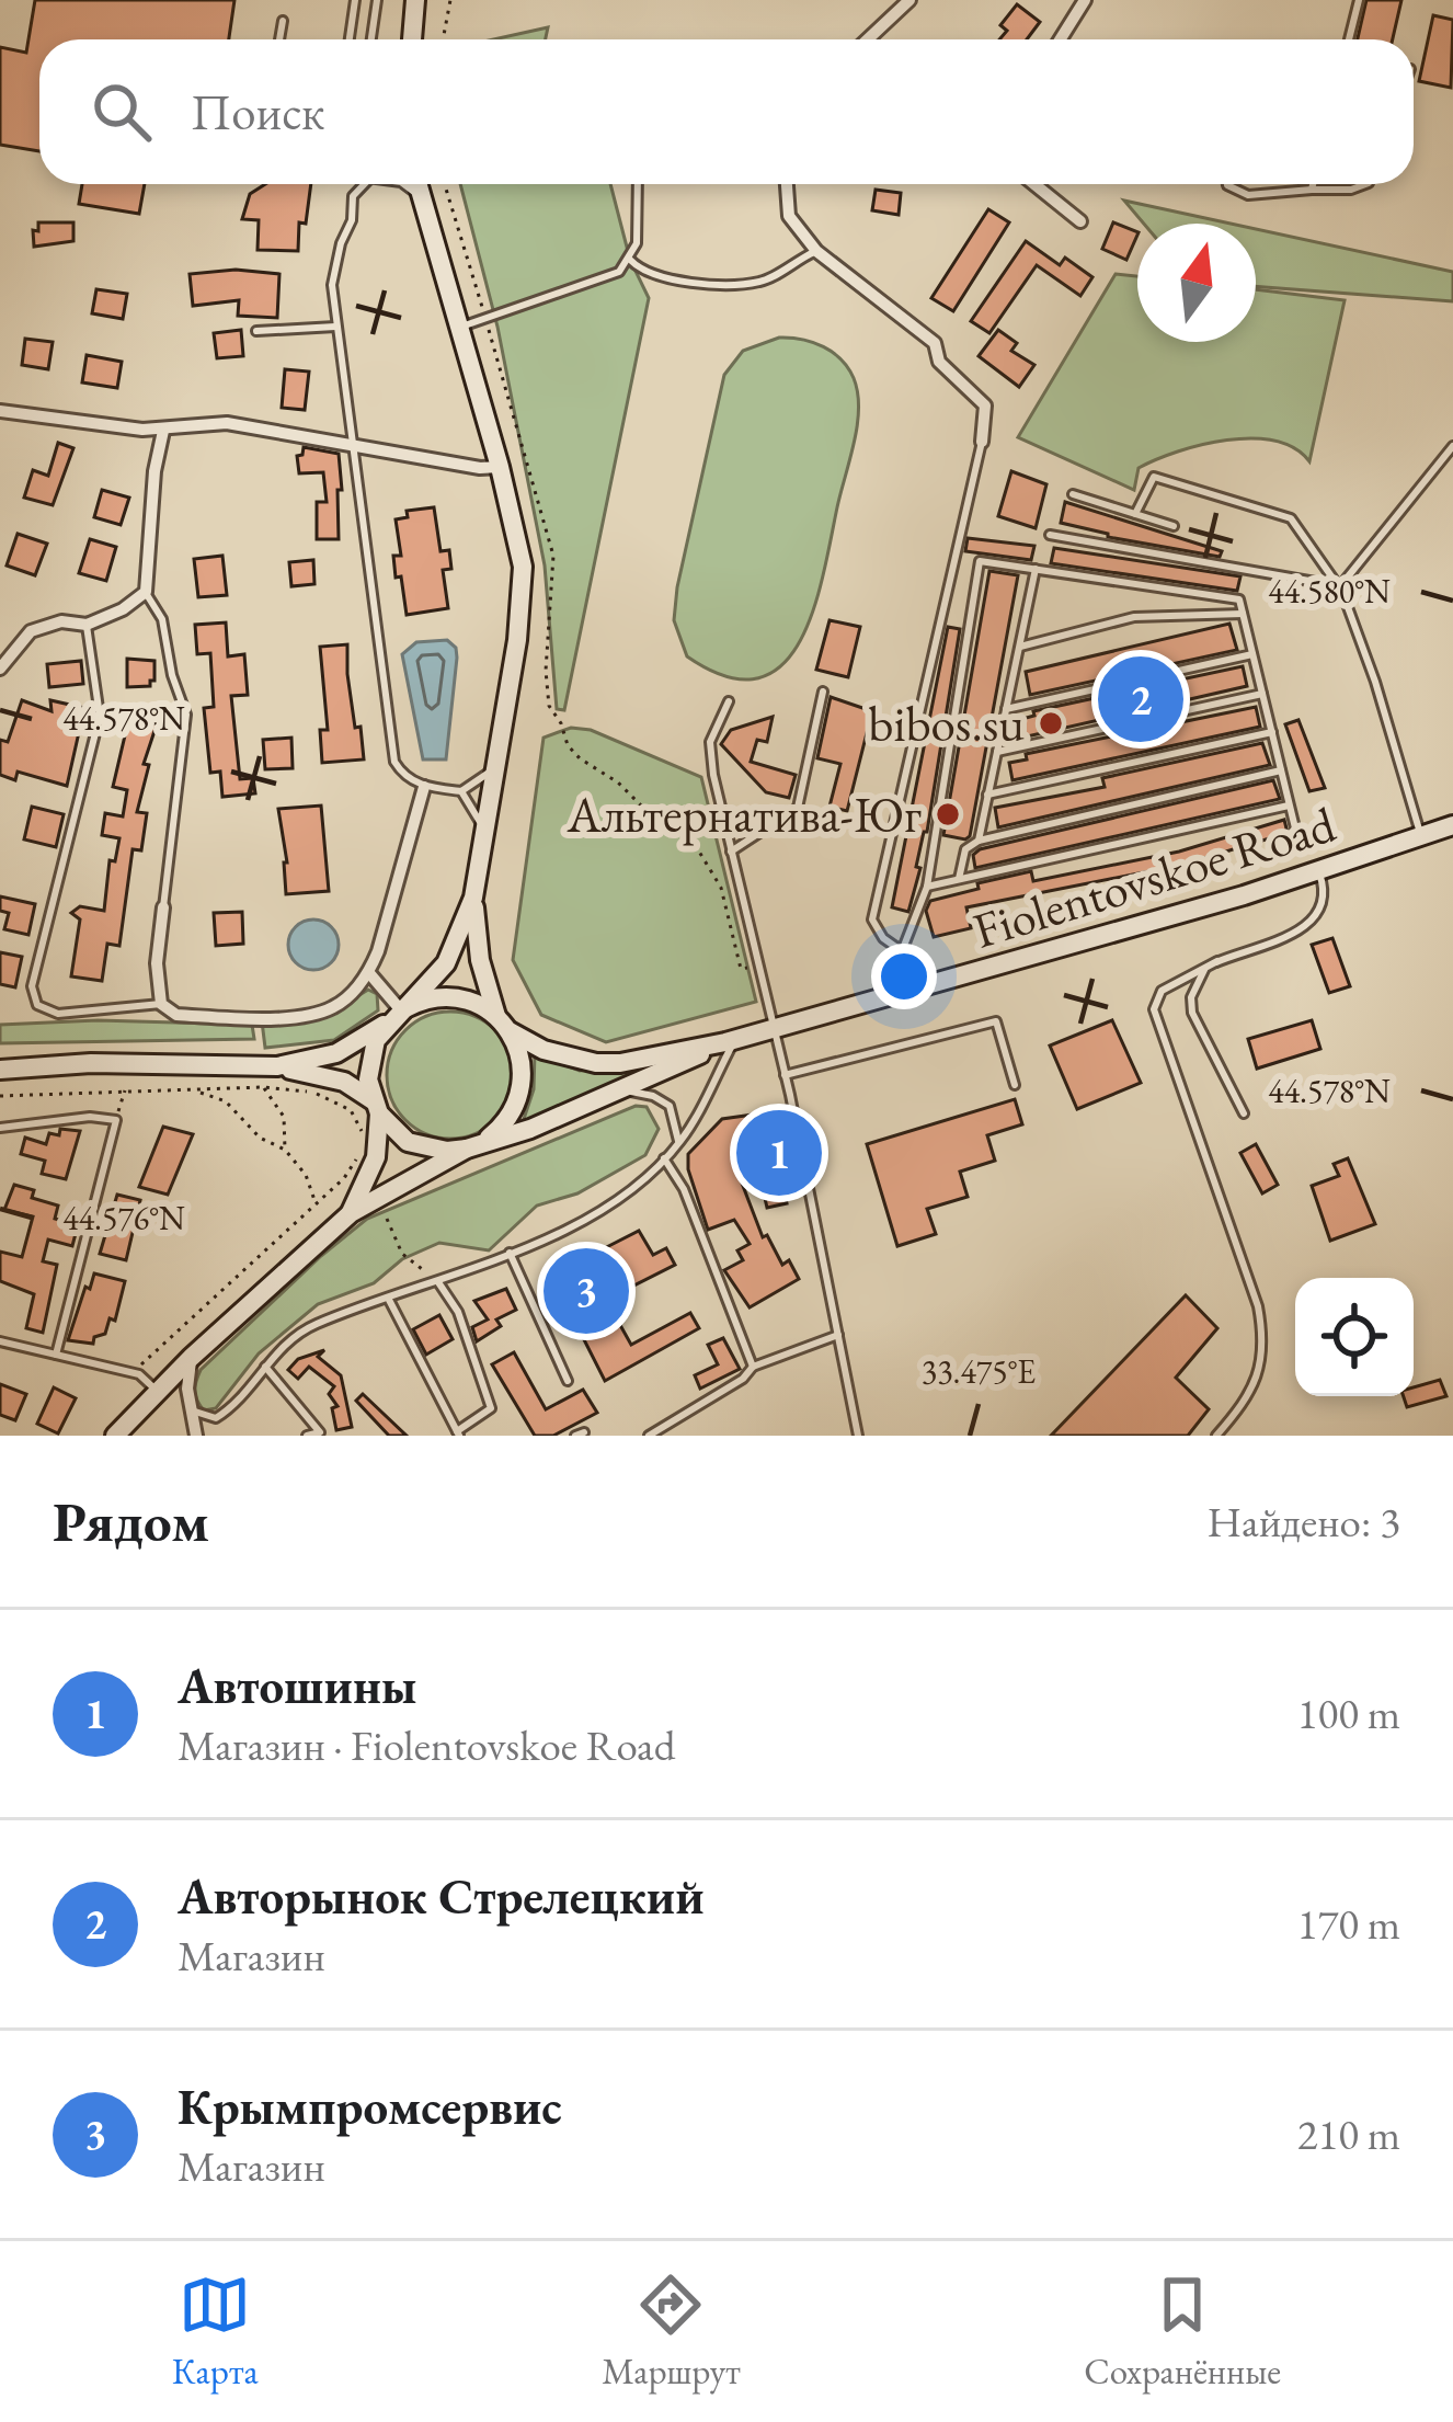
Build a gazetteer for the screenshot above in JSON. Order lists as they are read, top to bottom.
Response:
{
  "streets": {
    "main road": ["Fiolentovskoe Road"]
  },
  "places": ["bibos.su", "Альтернатива-Юг"],
  "north": "top",
  "page": {
    "search": "Поиск",
    "pins": ["2", "1", "3"],
    "heading": ["Рядом", "Найдено: 3"],
    "list": [
      {
        "mark": "1",
        "name": "Автошины",
        "note": "Магазин · Fiolentovskoe Road",
        "value": "100 m"
      },
      {
        "mark": "2",
        "name": "Авторынок Стрелецкий",
        "note": "Магазин",
        "value": "170 m"
      },
      {
        "mark": "3",
        "name": "Крымпромсервис",
        "note": "Магазин",
        "value": "210 m"
      }
    ],
    "nav": ["Карта", "Маршрут", "Сохранённые"]
  },
  "coordinates": [
    "44.580°N",
    "44.578°N",
    "44.576°N",
    "33.475°E"
  ]
}
